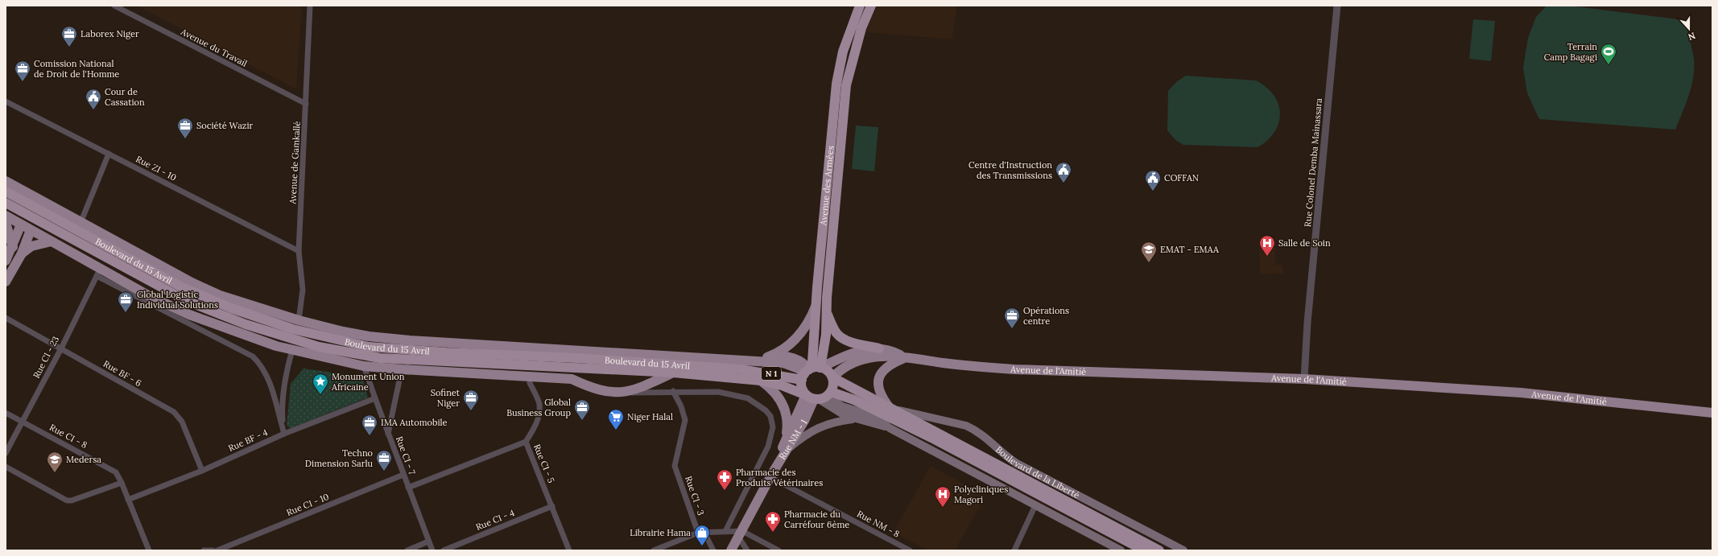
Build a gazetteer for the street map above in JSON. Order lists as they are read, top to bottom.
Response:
{
  "streets": {
    "highway": [
      "Avenue des Armées",
      "Boulevard du 15 Avril",
      "N 1",
      "Boulevard de la Liberté"
    ],
    "main road": ["Avenue de l'Amitié", "Rue NM - 1"],
    "street": [
      "Avenue du Travail",
      "Avenue de Gamkallé",
      "Rue Colonel Demba Mainassara",
      "Rue ZI - 10",
      "Rue CI - 23",
      "Rue BF - 6",
      "Rue CI - 8",
      "Rue BF - 4",
      "Rue CI - 7",
      "Rue CI - 5",
      "Rue CI - 3",
      "Rue CI - 10",
      "Rue CI - 4",
      "Rue NM - 8"
    ]
  },
  "crossings": [
    ["Avenue du Travail", "Avenue de Gamkallé"],
    ["Avenue de Gamkallé", "Rue ZI - 10"],
    ["Avenue de Gamkallé", "Boulevard du 15 Avril"],
    ["Rue Colonel Demba Mainassara", "Avenue de l'Amitié"],
    ["Avenue des Armées", "Boulevard du 15 Avril"],
    ["Avenue des Armées", "Avenue de l'Amitié"],
    ["Avenue des Armées", "Rue NM - 1"],
    ["Avenue des Armées", "Boulevard de la Liberté"],
    ["Boulevard du 15 Avril", "Rue CI - 23"],
    ["Boulevard du 15 Avril", "Avenue de l'Amitié"],
    ["Boulevard du 15 Avril", "Rue NM - 1"],
    ["Boulevard du 15 Avril", "Rue CI - 7"],
    ["Boulevard du 15 Avril", "Boulevard de la Liberté"],
    ["Rue CI - 23", "Rue BF - 6"],
    ["Rue CI - 23", "Rue CI - 8"],
    ["Avenue de l'Amitié", "Rue NM - 1"],
    ["Avenue de l'Amitié", "Boulevard de la Liberté"],
    ["Rue BF - 6", "Rue BF - 4"],
    ["Rue CI - 8", "Rue BF - 4"],
    ["Rue NM - 1", "Boulevard de la Liberté"],
    ["Rue NM - 1", "Rue NM - 8"],
    ["Rue BF - 4", "Rue CI - 7"],
    ["Rue CI - 7", "Rue CI - 10"],
    ["Rue CI - 5", "Rue CI - 4"]
  ],
  "places": {
    "office": [
      "Laborex Niger",
      "Comission National de Droit de l'Homme",
      "Société Wazir",
      "Global Logistic Individual Solutions",
      "Opérations centre",
      "Sofinet Niger",
      "Global Business Group",
      "IMA Automobile",
      "Techno Dimension Sarlu"
    ],
    "sports": ["Terrain Camp Bagagi"],
    "public building": ["Cour de Cassation", "Centre d'Instruction des Transmissions", "COFFAN"],
    "hospital": ["Salle de Soin", "Polycliniques Magori"],
    "school or university": ["EMAT - EMAA", "Medersa"],
    "place": ["Monument Union Africaine"],
    "supermarket": ["Niger Halal"],
    "pharmacy": ["Pharmacie des Produits Vétérinaires", "Pharmacie du Carréfour 6ème"],
    "shop": ["Librairie Hama"]
  },
  "north": "bottom"
}
